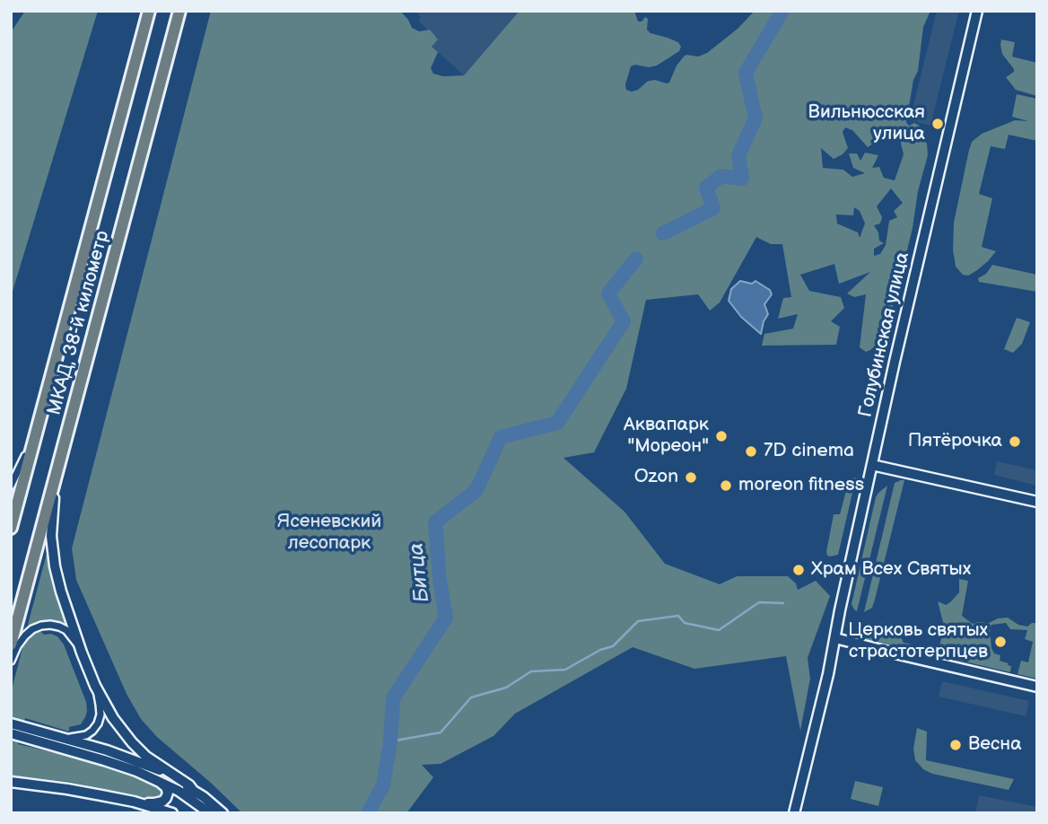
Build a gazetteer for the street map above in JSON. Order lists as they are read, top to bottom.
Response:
{
  "streets": {
    "highway": ["МКАД, 38-й километр"],
    "main road": ["Голубинская улица"]
  },
  "water": ["Битца"],
  "parks": ["Ясеневский лесопарк"],
  "places": [
    "Вильнюсская улица",
    "Аквапарк \"Мореон\"",
    "Пятёрочка",
    "7D cinema",
    "Ozon",
    "moreon fitness",
    "Храм Всех Святых",
    "Церковь святых страстотерпцев",
    "Весна"
  ]
}
